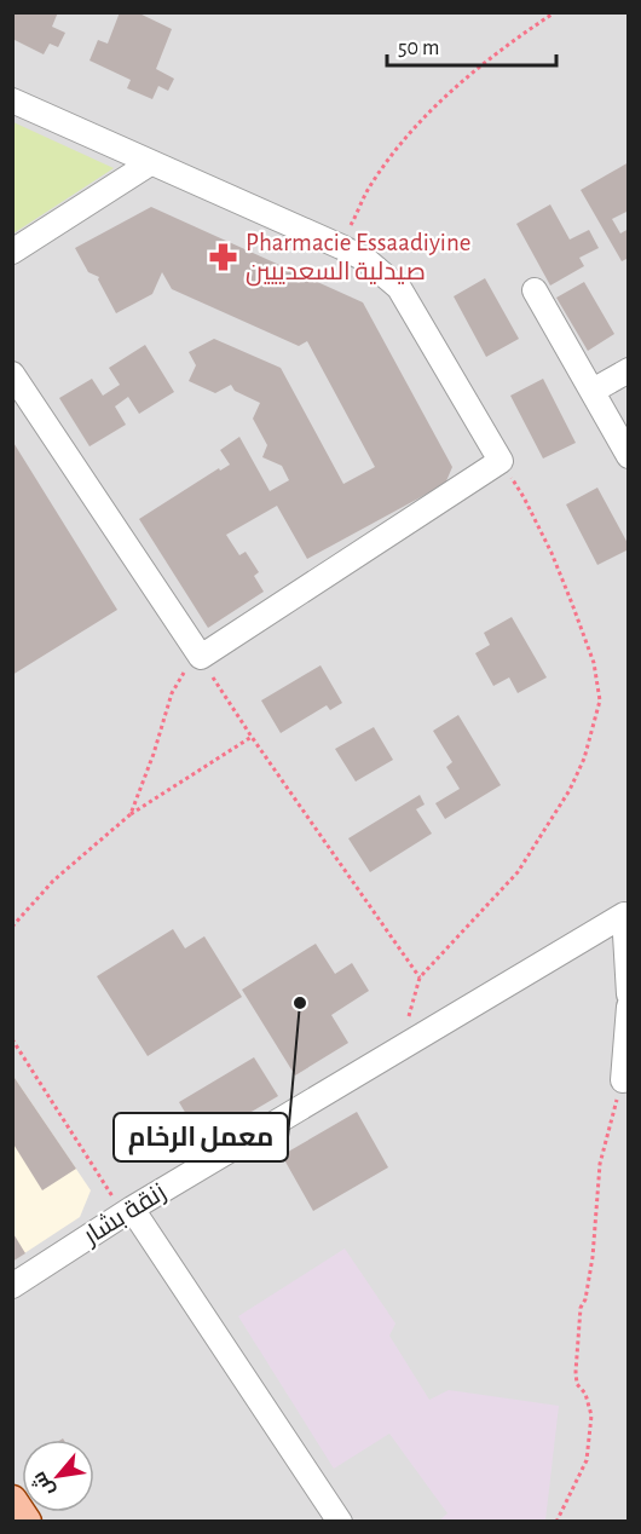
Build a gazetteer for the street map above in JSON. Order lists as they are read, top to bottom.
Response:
{
  "streets": {
    "street": ["زنقة بشار"]
  },
  "places": {
    "pharmacy": ["Pharmacie Essaadiyine صيدلية السعدييين"],
    "other": ["معمل الرخام"]
  },
  "scale_bar": "50 m",
  "north": "bottom left"
}
